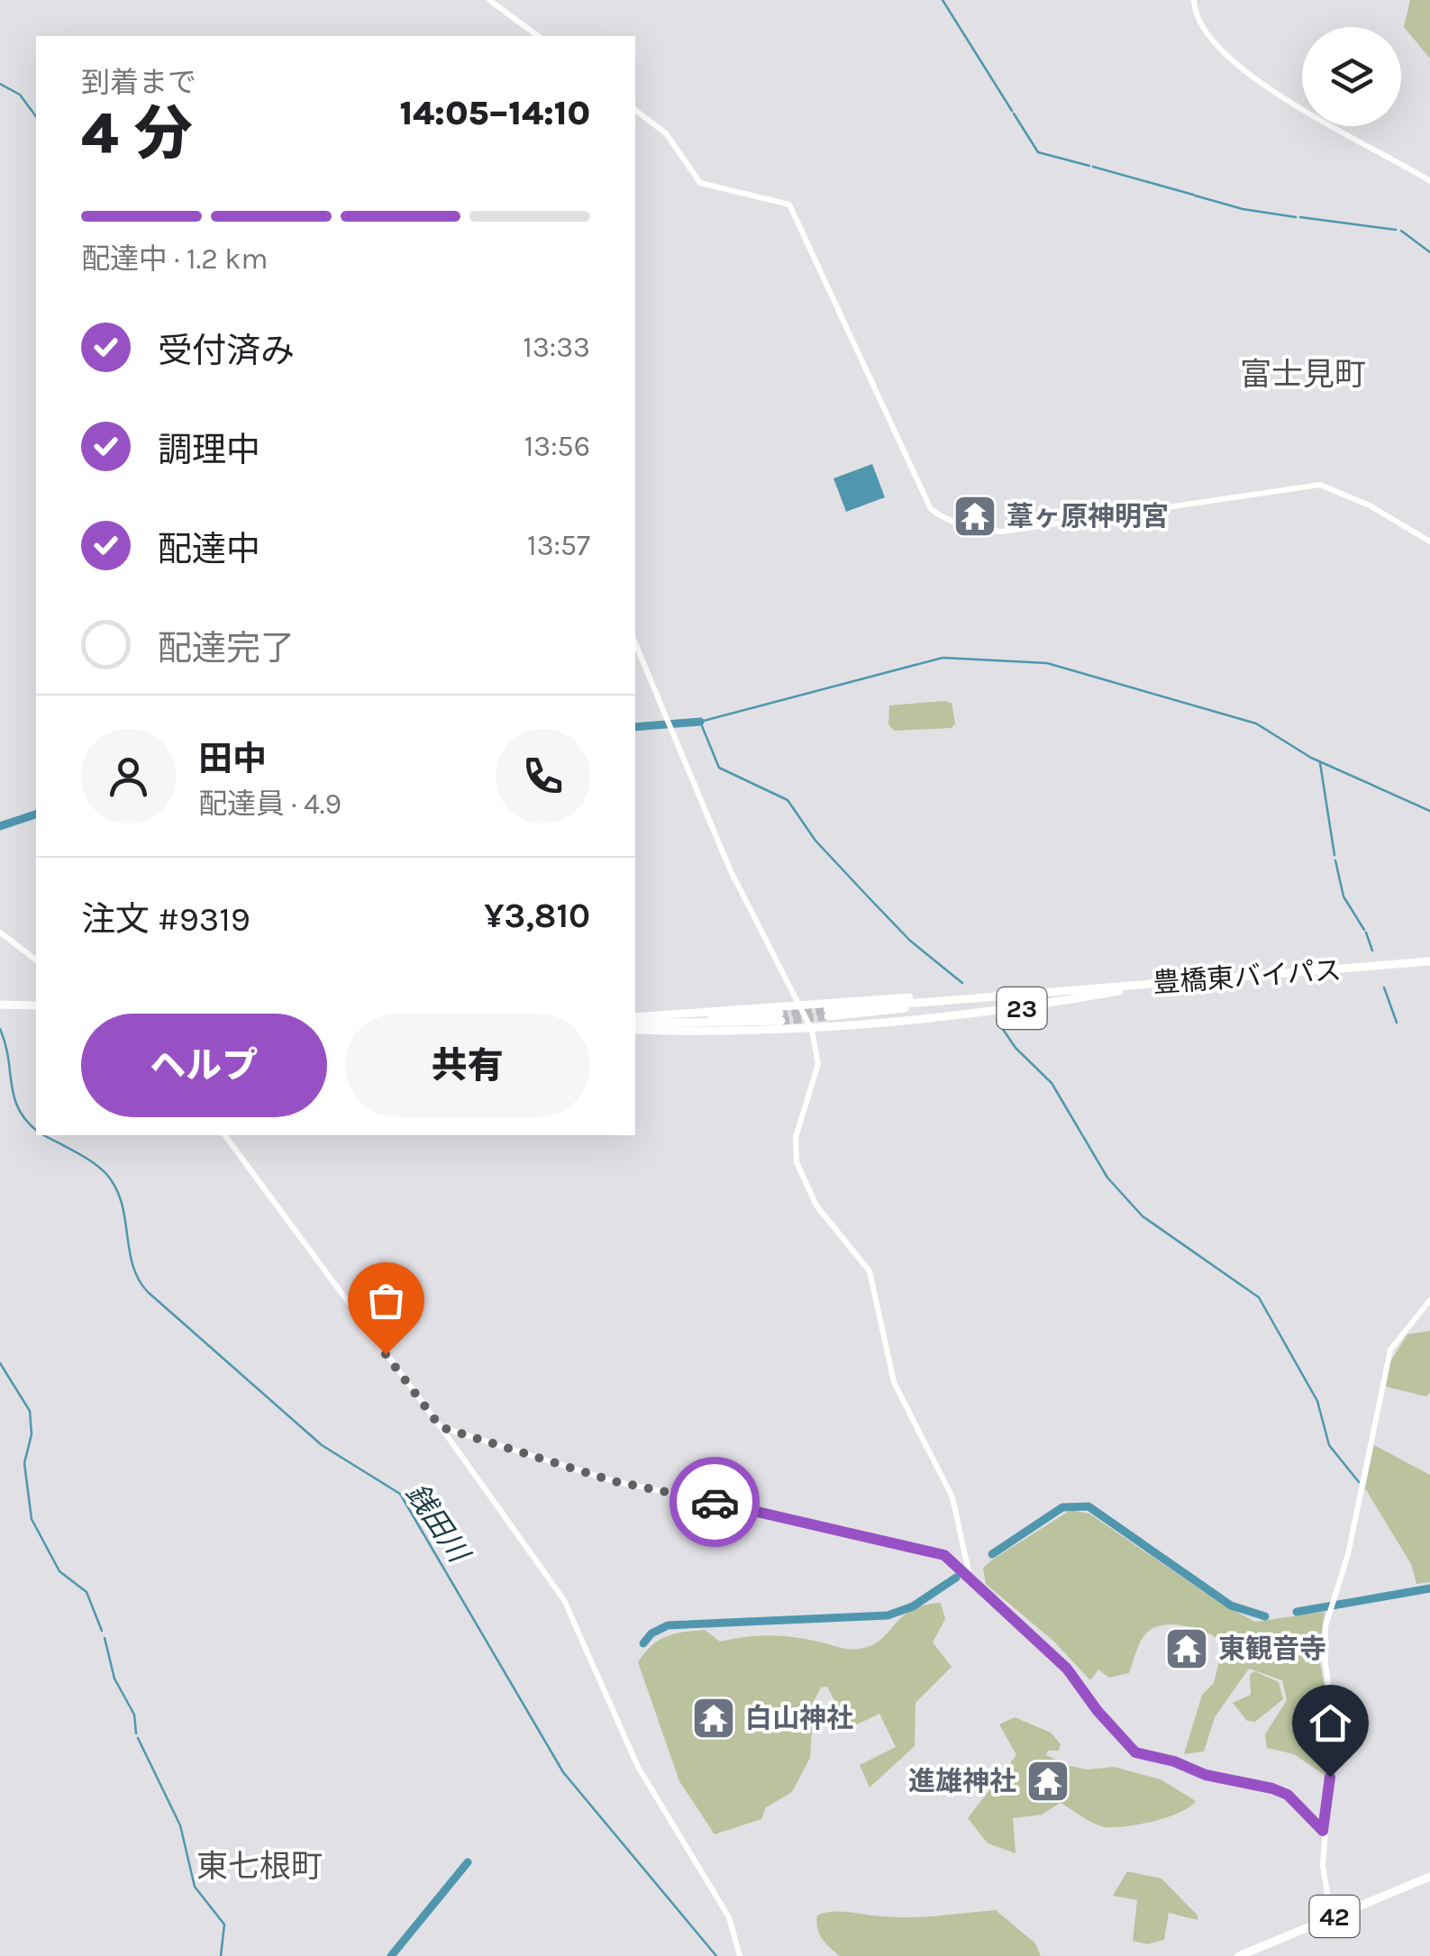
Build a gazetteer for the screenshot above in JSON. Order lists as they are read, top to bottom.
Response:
{
  "streets": {
    "highway": ["豊橋東バイパス", "23", "42"]
  },
  "crossings": [
    ["豊橋東バイパス", "23"]
  ],
  "districts": ["富士見町", "東七根町"],
  "water": ["銭田川"],
  "places": {
    "temple": [
      "葦ヶ原神明宮",
      "東観音寺",
      "白山神社",
      "進雄神社"
    ]
  },
  "page": {
    "heading": ["4 分", "到着まで", "14:05–14:10"],
    "panel": [
      "田中",
      "配達員 · 4.9",
      "注文 #9319",
      "¥3,810"
    ],
    "bar": "配達中 · 1.2 km",
    "list": [
      ["受付済み", "13:33"],
      ["調理中", "13:56"],
      ["配達中", "13:57"],
      "配達完了"
    ],
    "buttons": ["ヘルプ", "共有"]
  }
}
